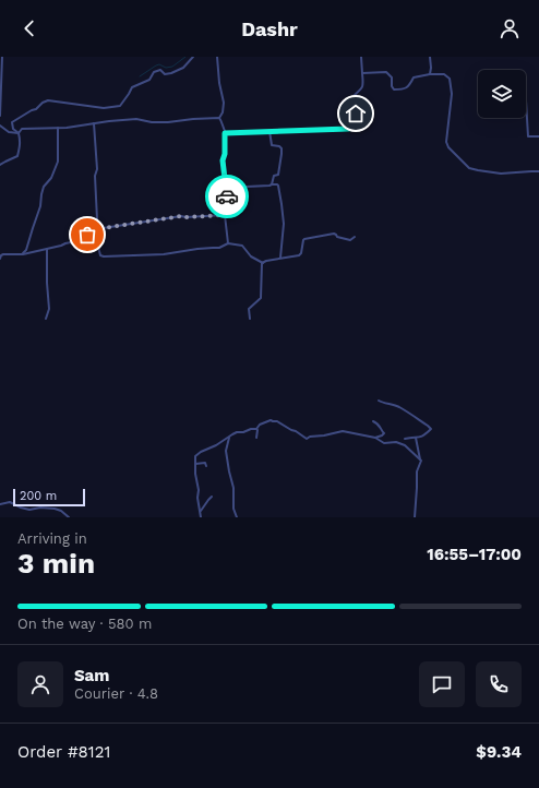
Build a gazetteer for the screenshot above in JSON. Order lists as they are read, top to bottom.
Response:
{
  "scale_bar": "200 m",
  "page": {
    "header": "Dashr",
    "scale": "200 m",
    "heading": ["3 min", "Arriving in", "16:55–17:00"],
    "panel": [
      "Sam",
      "Courier · 4.8",
      "Order #8121",
      "$9.34"
    ],
    "bar": "On the way · 580 m"
  }
}
